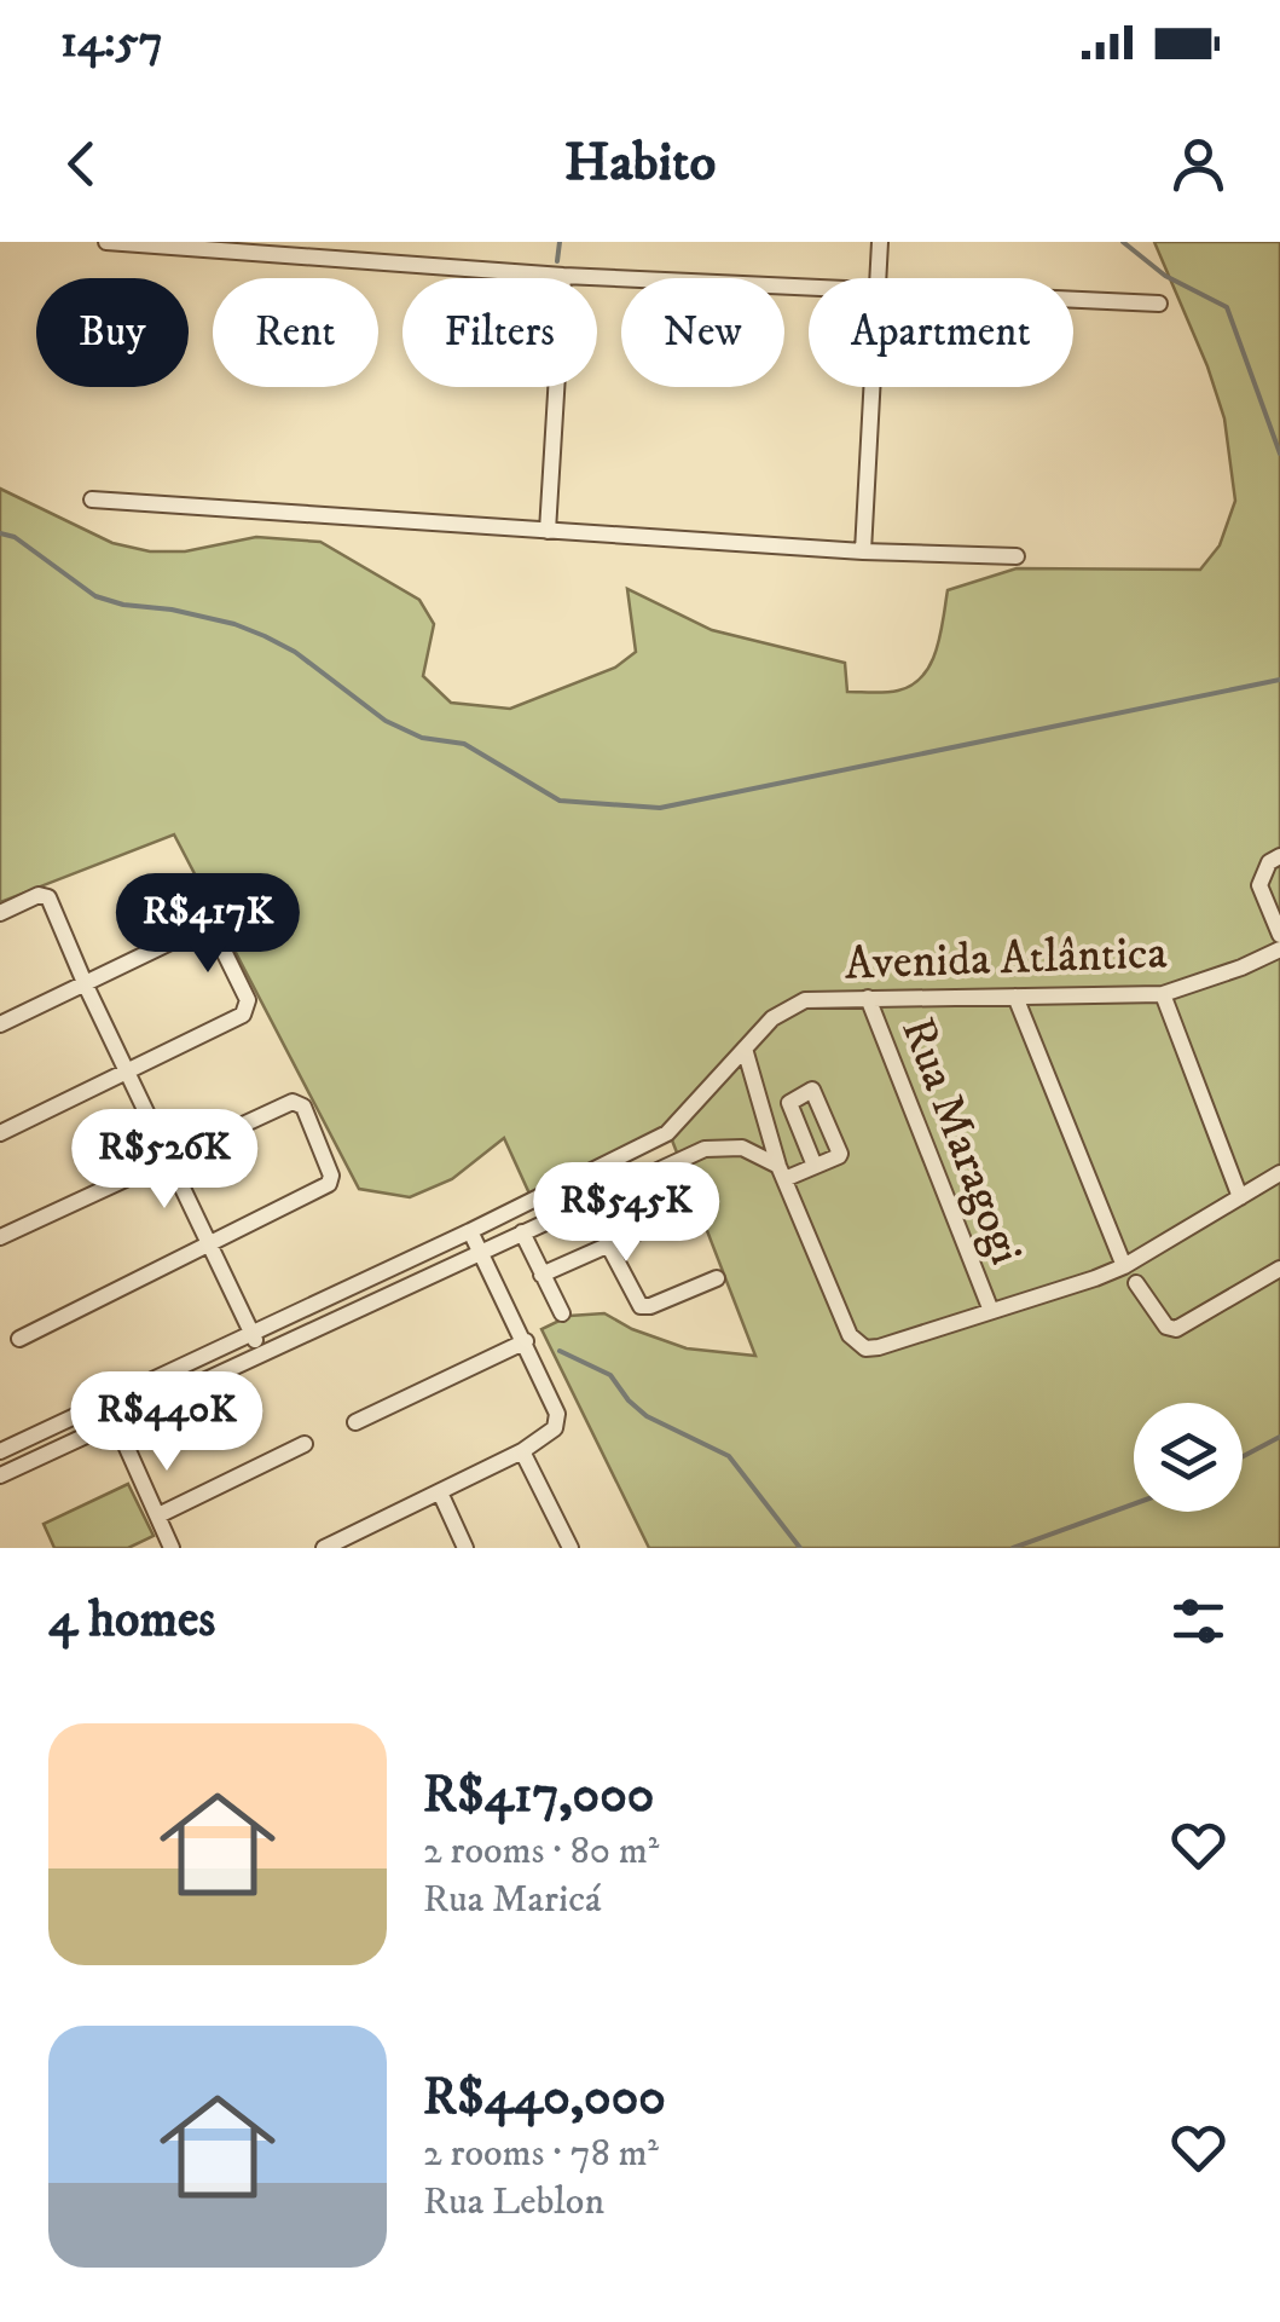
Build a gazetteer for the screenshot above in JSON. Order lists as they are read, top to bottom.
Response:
{
  "streets": {
    "street": ["Avenida Atlântica", "Rua Maragogi"]
  },
  "crossings": [
    ["Avenida Atlântica", "Rua Maragogi"]
  ],
  "page": {
    "status": "14:57",
    "header": "Habito",
    "chip": [
      "Buy",
      "Rent",
      "Filters",
      "New",
      "Apartment"
    ],
    "price": [
      "R$417K",
      "R$526K",
      "R$545K",
      "R$440K"
    ],
    "heading": "4 homes",
    "list": [
      {
        "name": "R$417,000",
        "note": "2 rooms · 80 m² · Rua Maricá"
      },
      {
        "name": "R$440,000",
        "note": "2 rooms · 78 m² · Rua Leblon"
      }
    ]
  }
}
